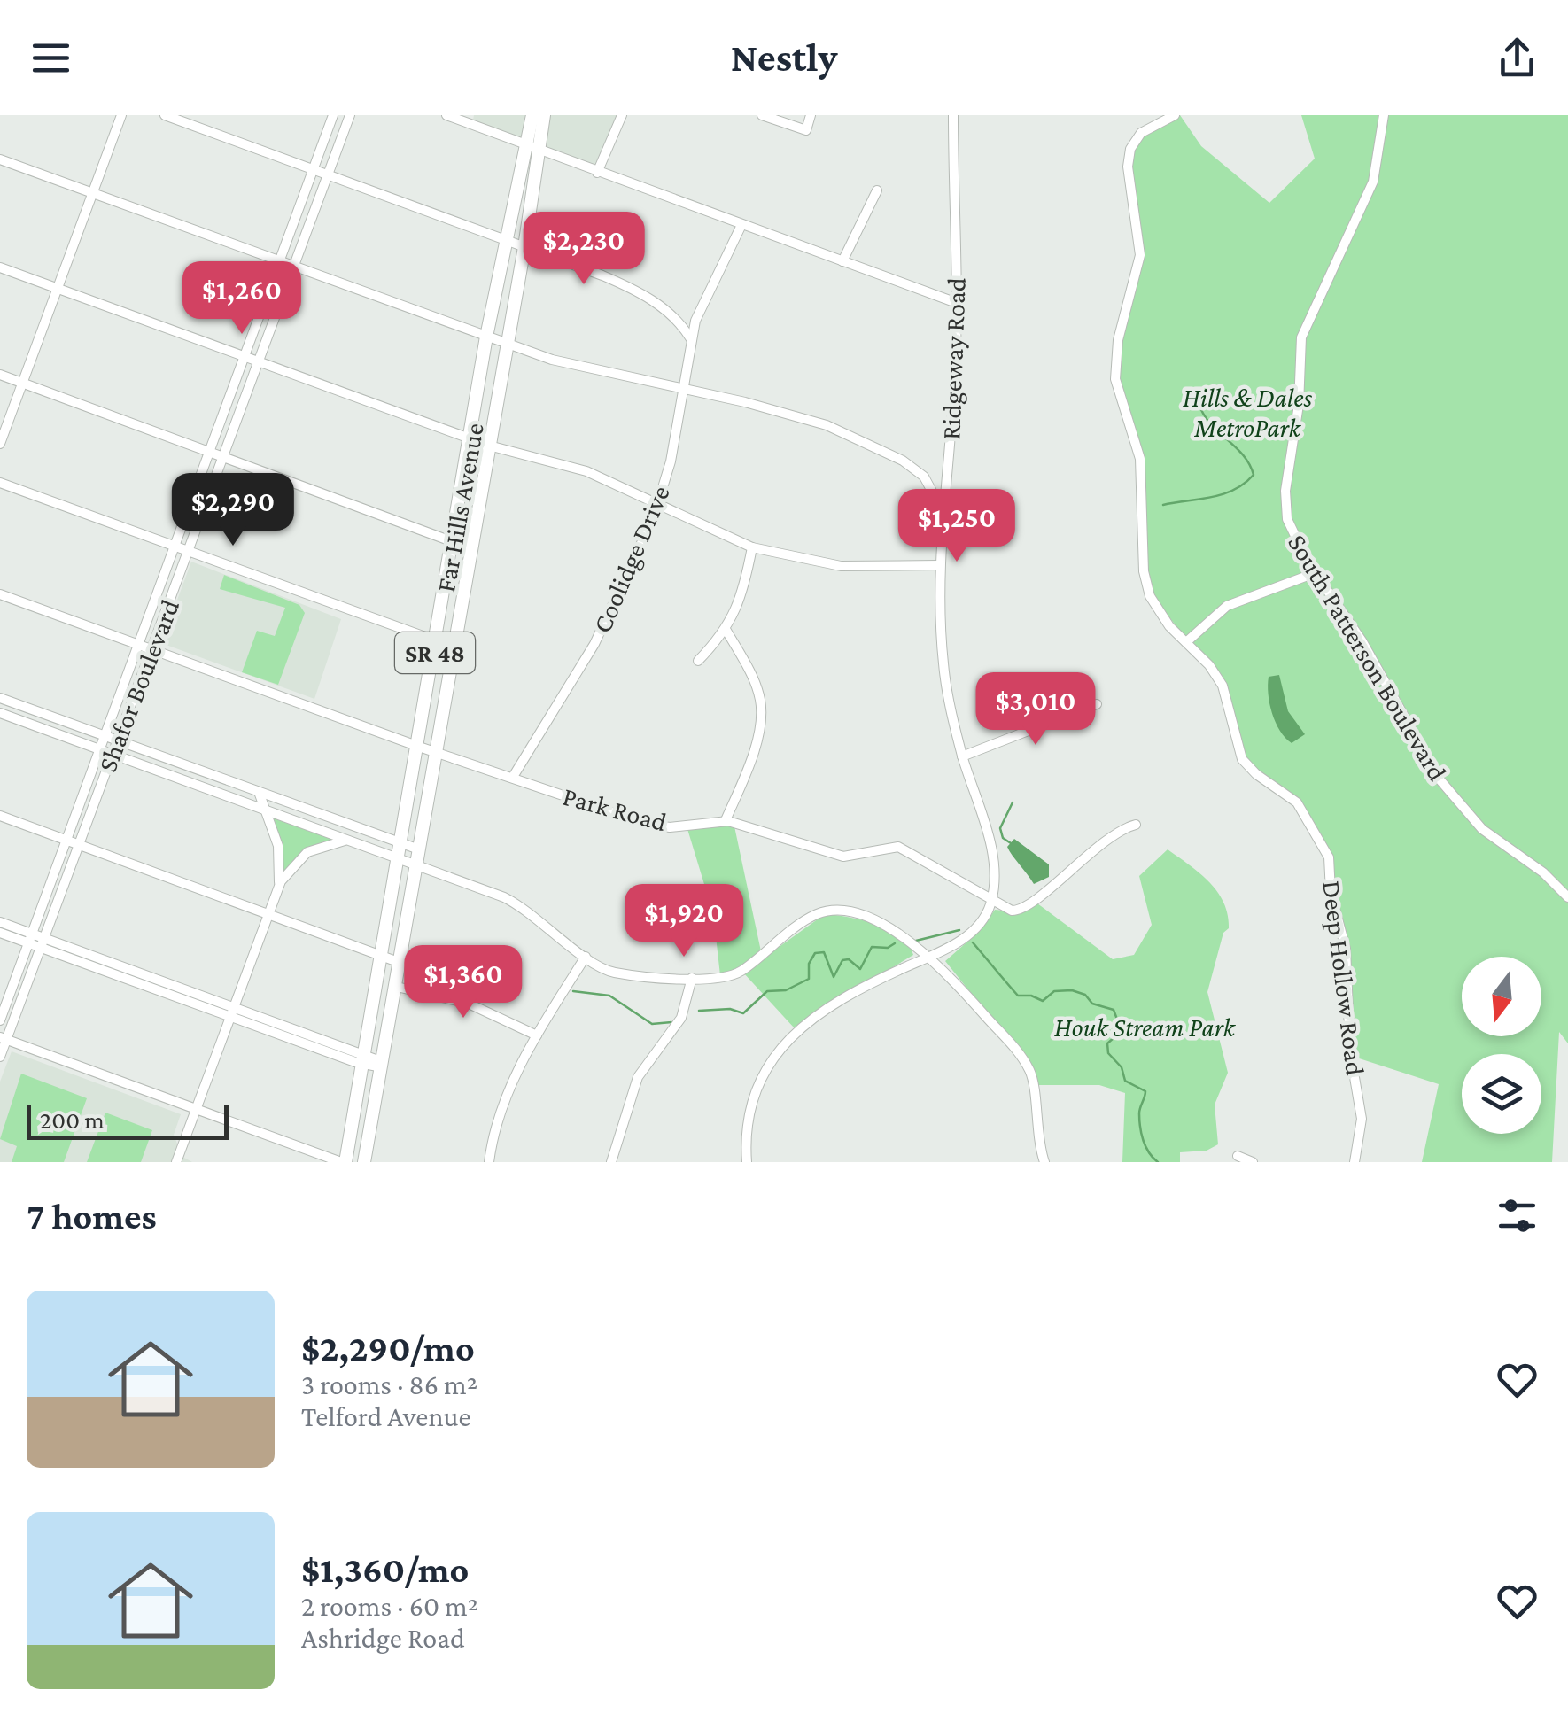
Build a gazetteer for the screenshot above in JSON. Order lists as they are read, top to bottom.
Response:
{
  "streets": {
    "main road": ["Far Hills Avenue", "SR 48"],
    "street": [
      "Ridgeway Road",
      "Coolidge Drive",
      "South Patterson Boulevard",
      "Shafor Boulevard",
      "Park Road",
      "Deep Hollow Road"
    ]
  },
  "crossings": [
    ["Ridgeway Road", "Park Road"],
    ["Far Hills Avenue", "Park Road"],
    ["Coolidge Drive", "Park Road"],
    ["Shafor Boulevard", "Park Road"]
  ],
  "parks": ["Hills & Dales MetroPark", "Houk Stream Park"],
  "scale_bar": "200 m",
  "north": "bottom",
  "page": {
    "header": "Nestly",
    "price": [
      "$2,230",
      "$1,260",
      "$2,290",
      "$1,250",
      "$3,010",
      "$1,920",
      "$1,360"
    ],
    "scale": "200 m",
    "heading": "7 homes",
    "list": [
      {
        "name": "$2,290/mo",
        "note": "3 rooms · 86 m² · Telford Avenue"
      },
      {
        "name": "$1,360/mo",
        "note": "2 rooms · 60 m² · Ashridge Road"
      }
    ]
  }
}
